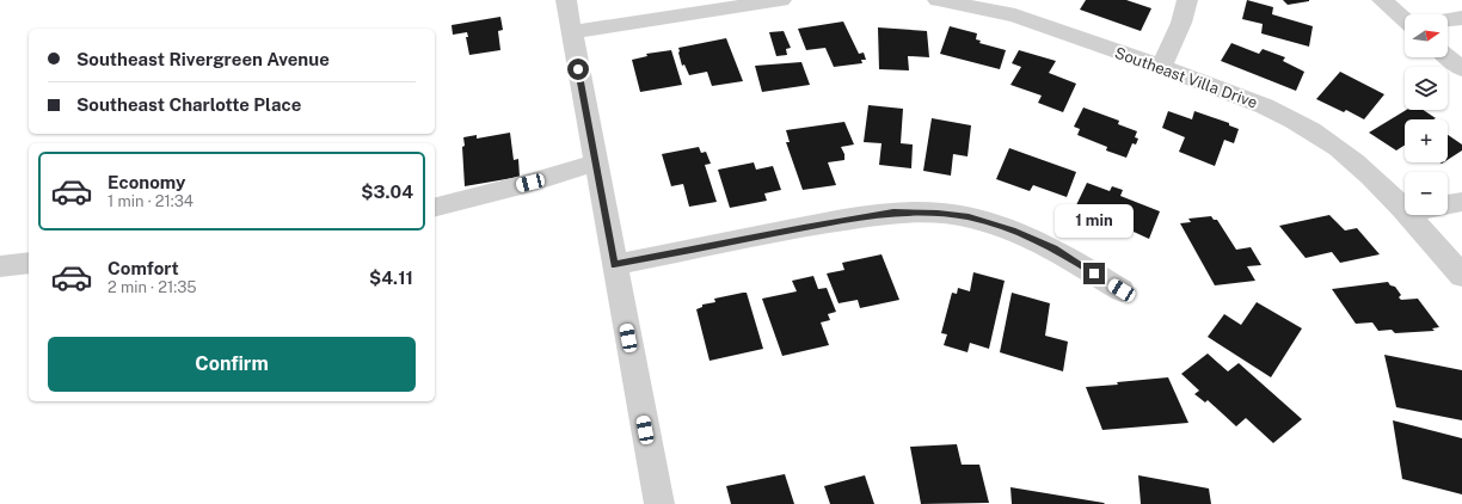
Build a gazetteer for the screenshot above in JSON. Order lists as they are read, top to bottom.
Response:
{
  "streets": {
    "street": ["Southeast Villa Drive"]
  },
  "north": "right",
  "page": {
    "map_buttons": ["+", "−"],
    "banner": ["Southeast Rivergreen Avenue", "Southeast Charlotte Place"],
    "list": [
      {
        "name": "Economy",
        "note": "1 min · 21:34",
        "value": "$3.04"
      },
      {
        "name": "Comfort",
        "note": "2 min · 21:35",
        "value": "$4.11"
      }
    ],
    "bubble": "1 min",
    "buttons": "Confirm"
  }
}
